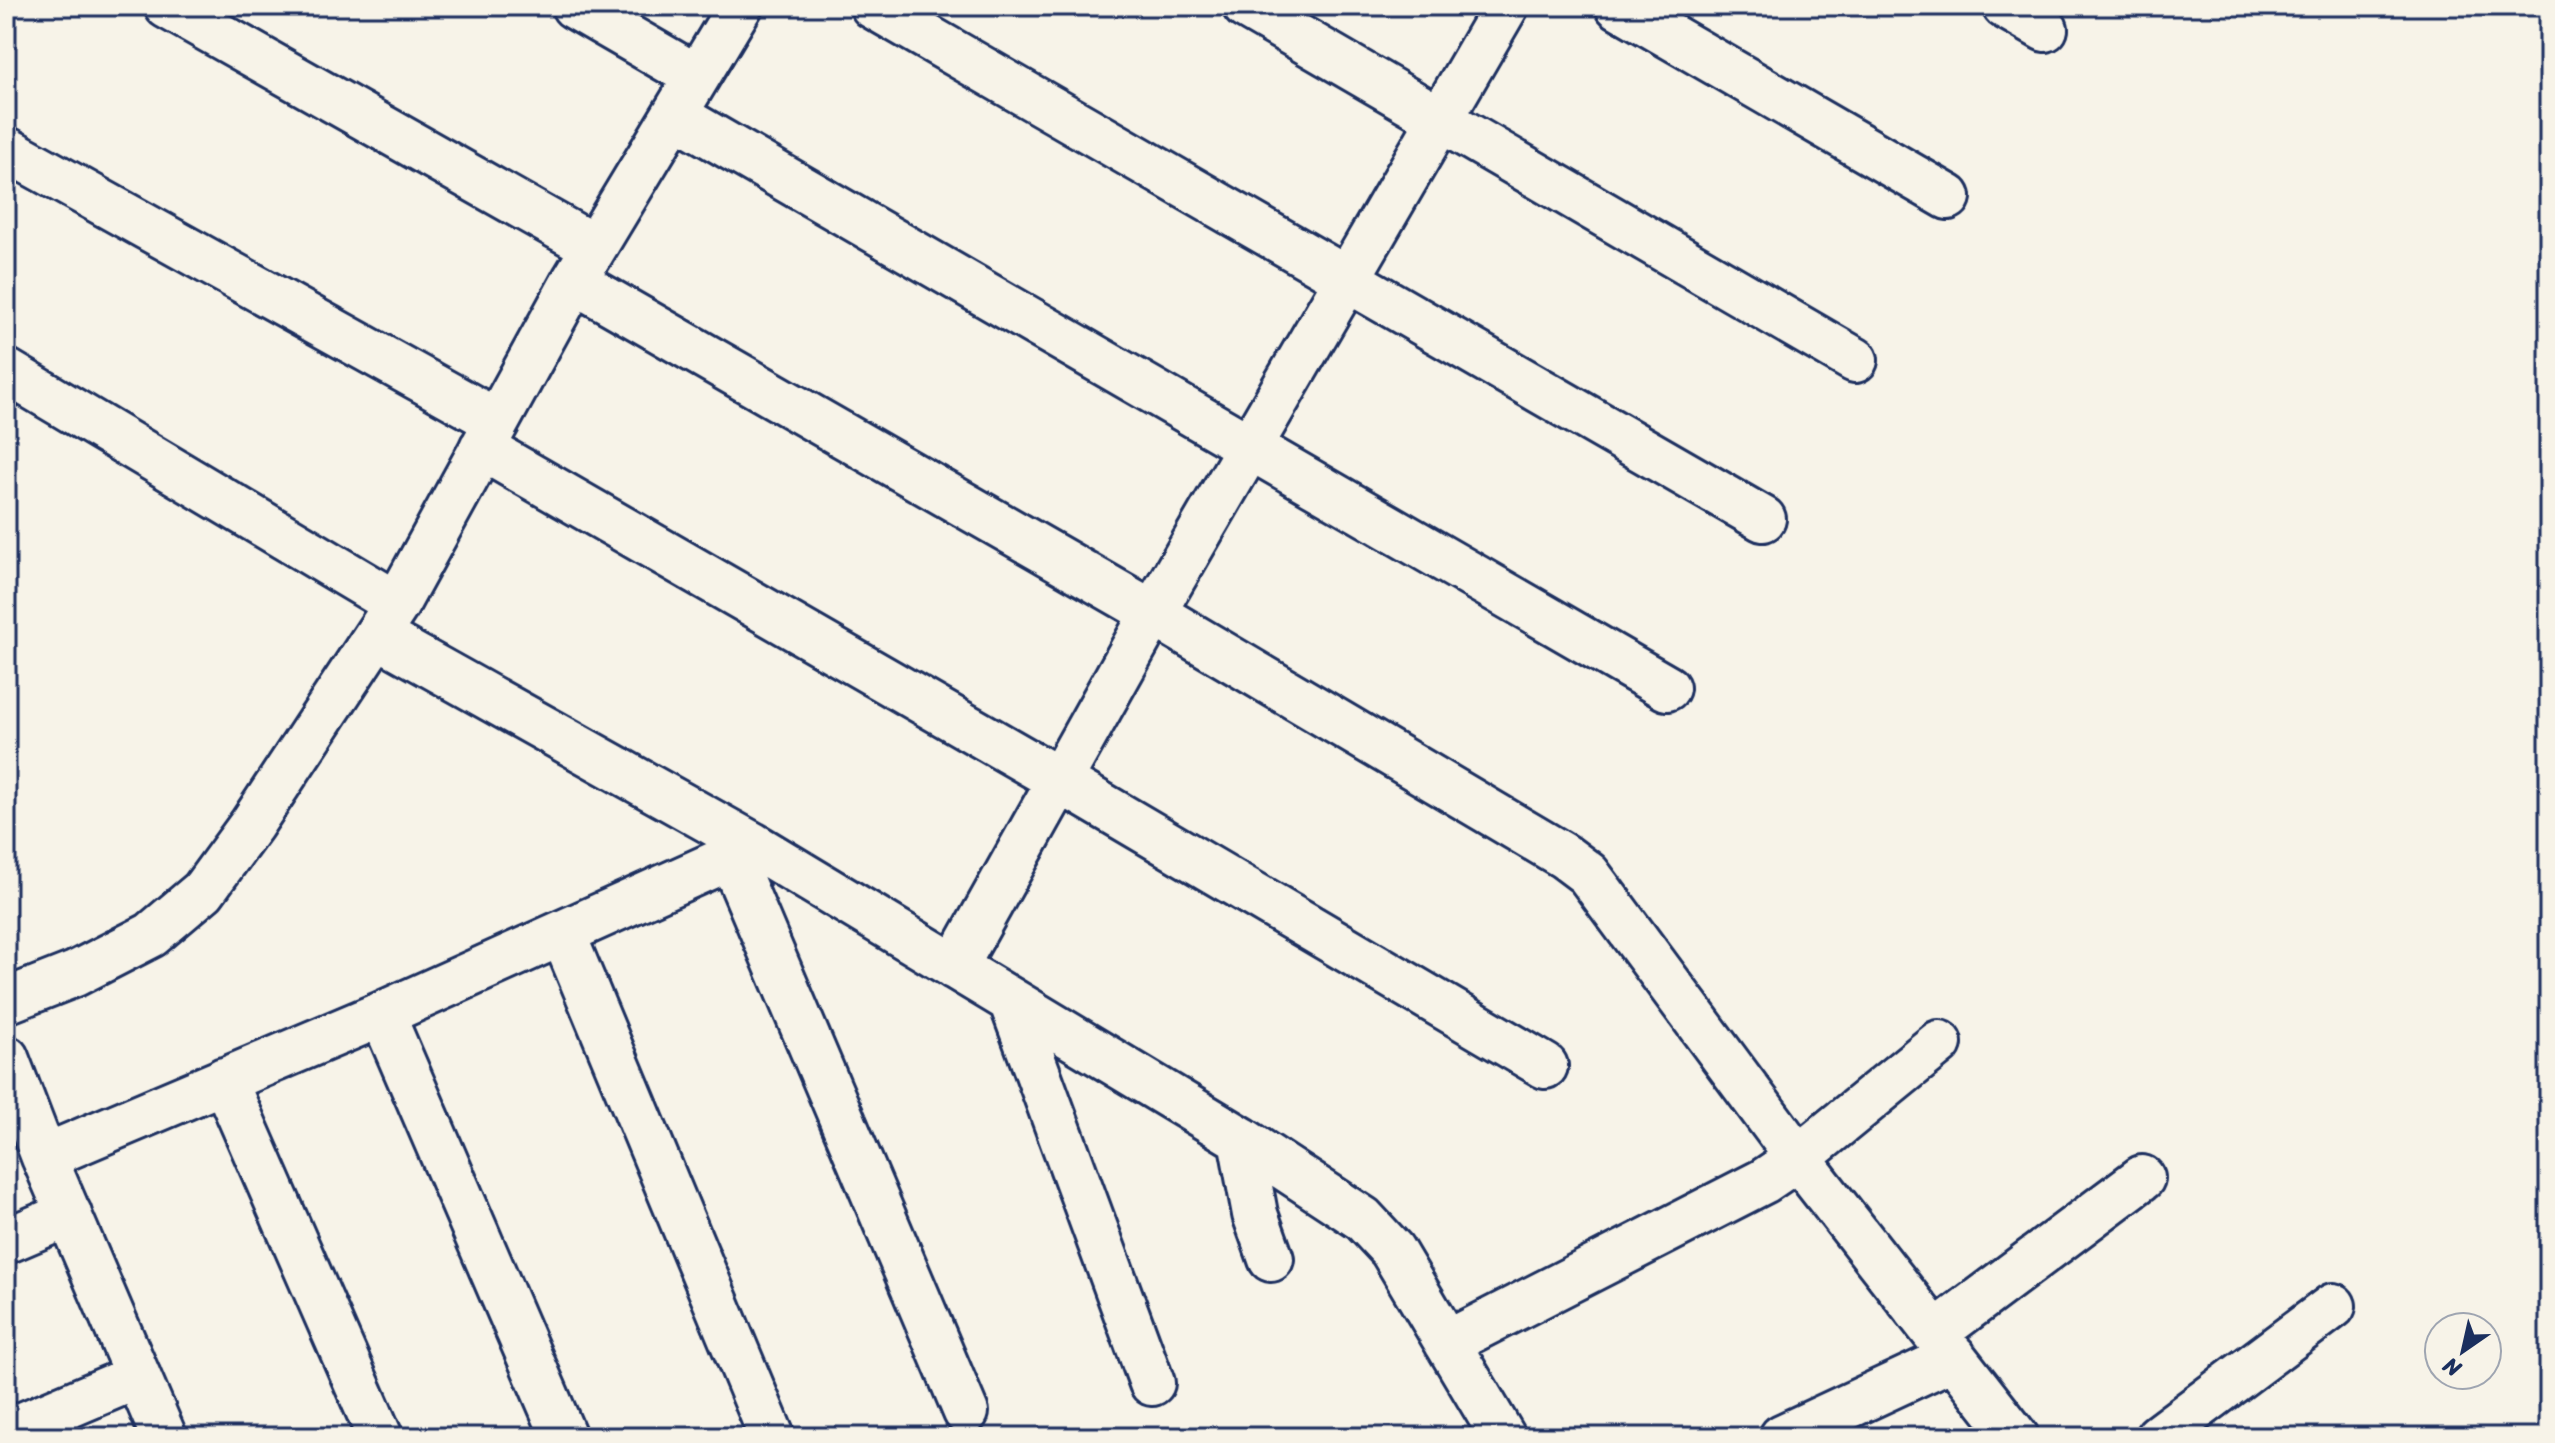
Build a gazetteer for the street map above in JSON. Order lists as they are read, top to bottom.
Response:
{
  "north": "bottom left"
}
